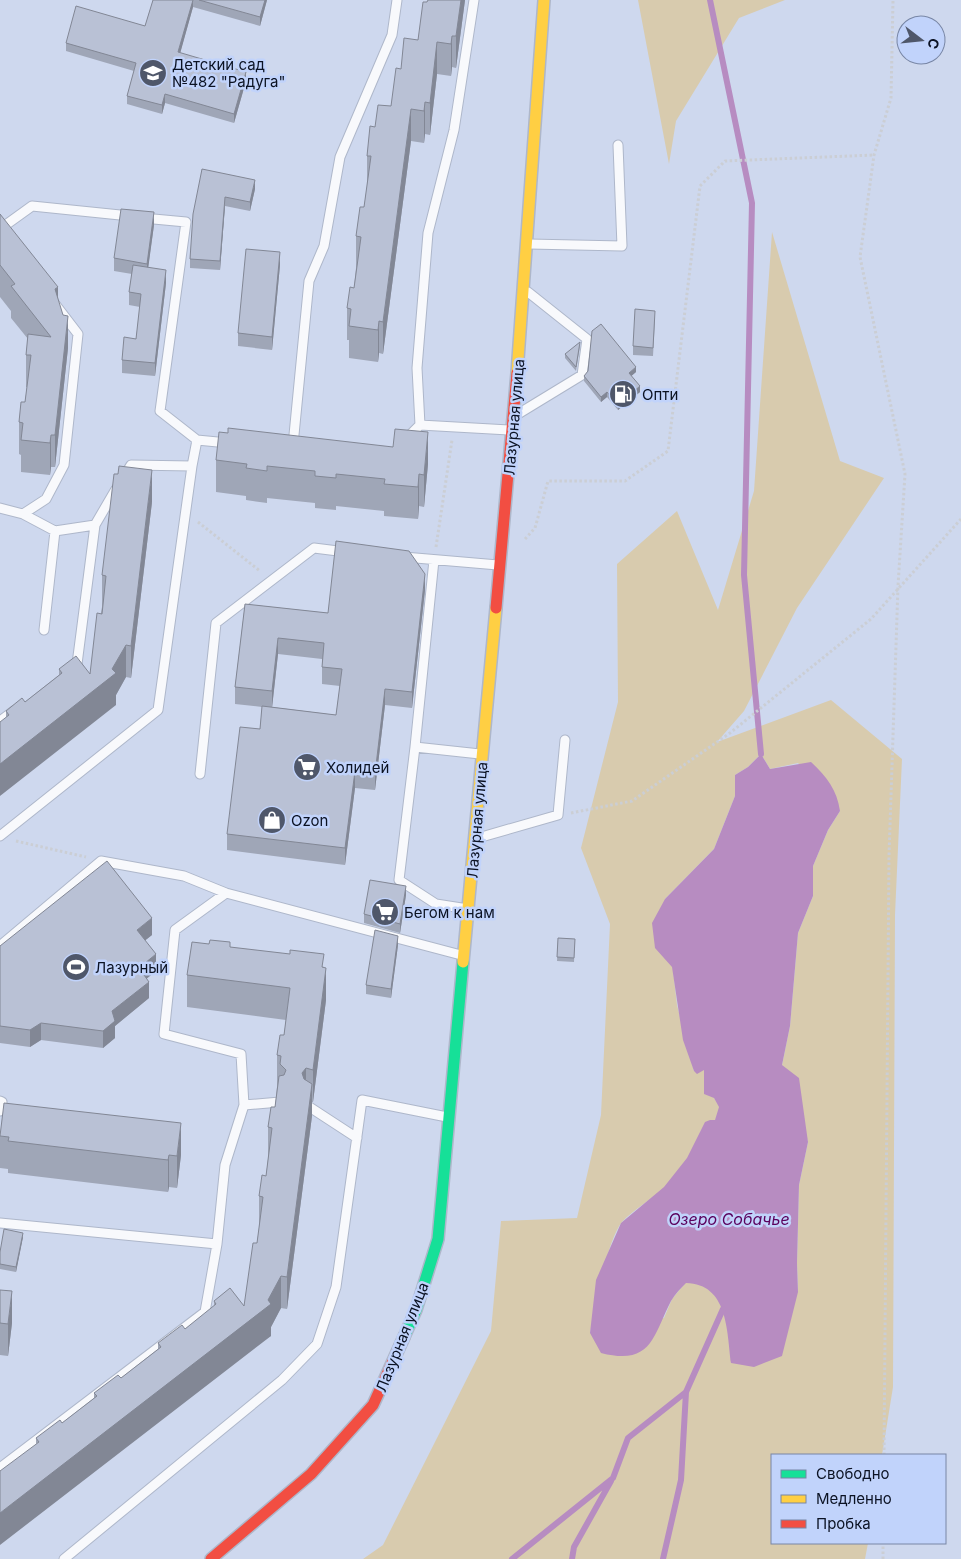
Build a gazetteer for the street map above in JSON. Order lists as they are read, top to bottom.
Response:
{
  "streets": {
    "street": ["Лазурная улица"]
  },
  "water": ["Озеро Собачье"],
  "places": {
    "school or university": ["Детский сад №482 \"Радуга\""],
    "fuel station": ["Опти"],
    "supermarket": ["Холидей", "Бегом к нам"],
    "shop": ["Ozon"],
    "sports": ["Лазурный"]
  },
  "legend": ["Свободно", "Медленно", "Пробка"],
  "north": "right"
}
